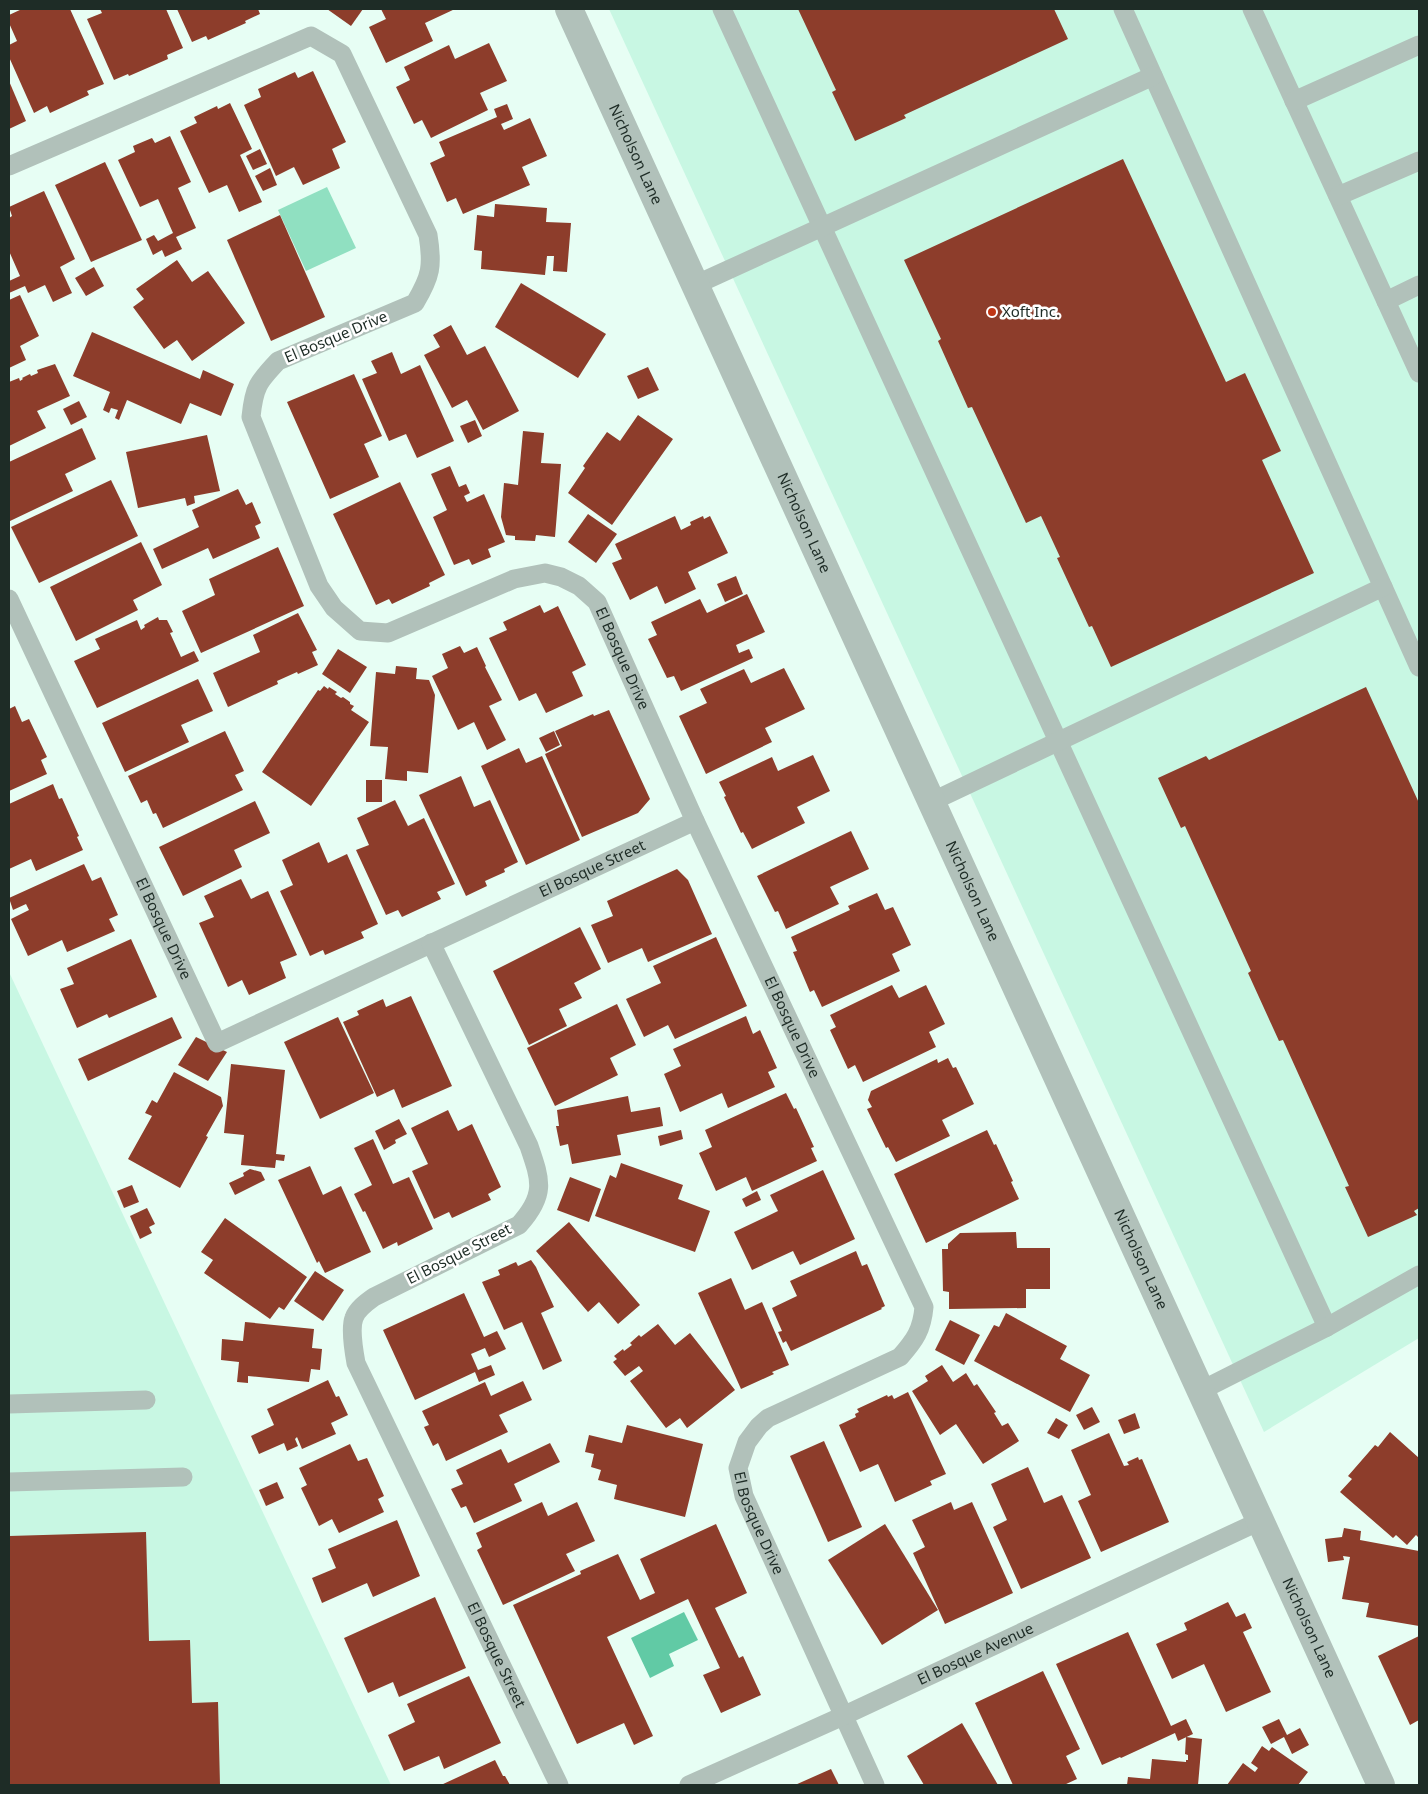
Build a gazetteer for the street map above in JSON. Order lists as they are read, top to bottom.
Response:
{
  "streets": {
    "street": ["Nicholson Lane"],
    "lane": ["El Bosque Drive", "El Bosque Street", "El Bosque Avenue"]
  },
  "crossings": [
    ["Nicholson Lane", "El Bosque Avenue"],
    ["El Bosque Drive", "El Bosque Street"],
    ["El Bosque Drive", "El Bosque Avenue"]
  ],
  "places": ["Xoft Inc."]
}
